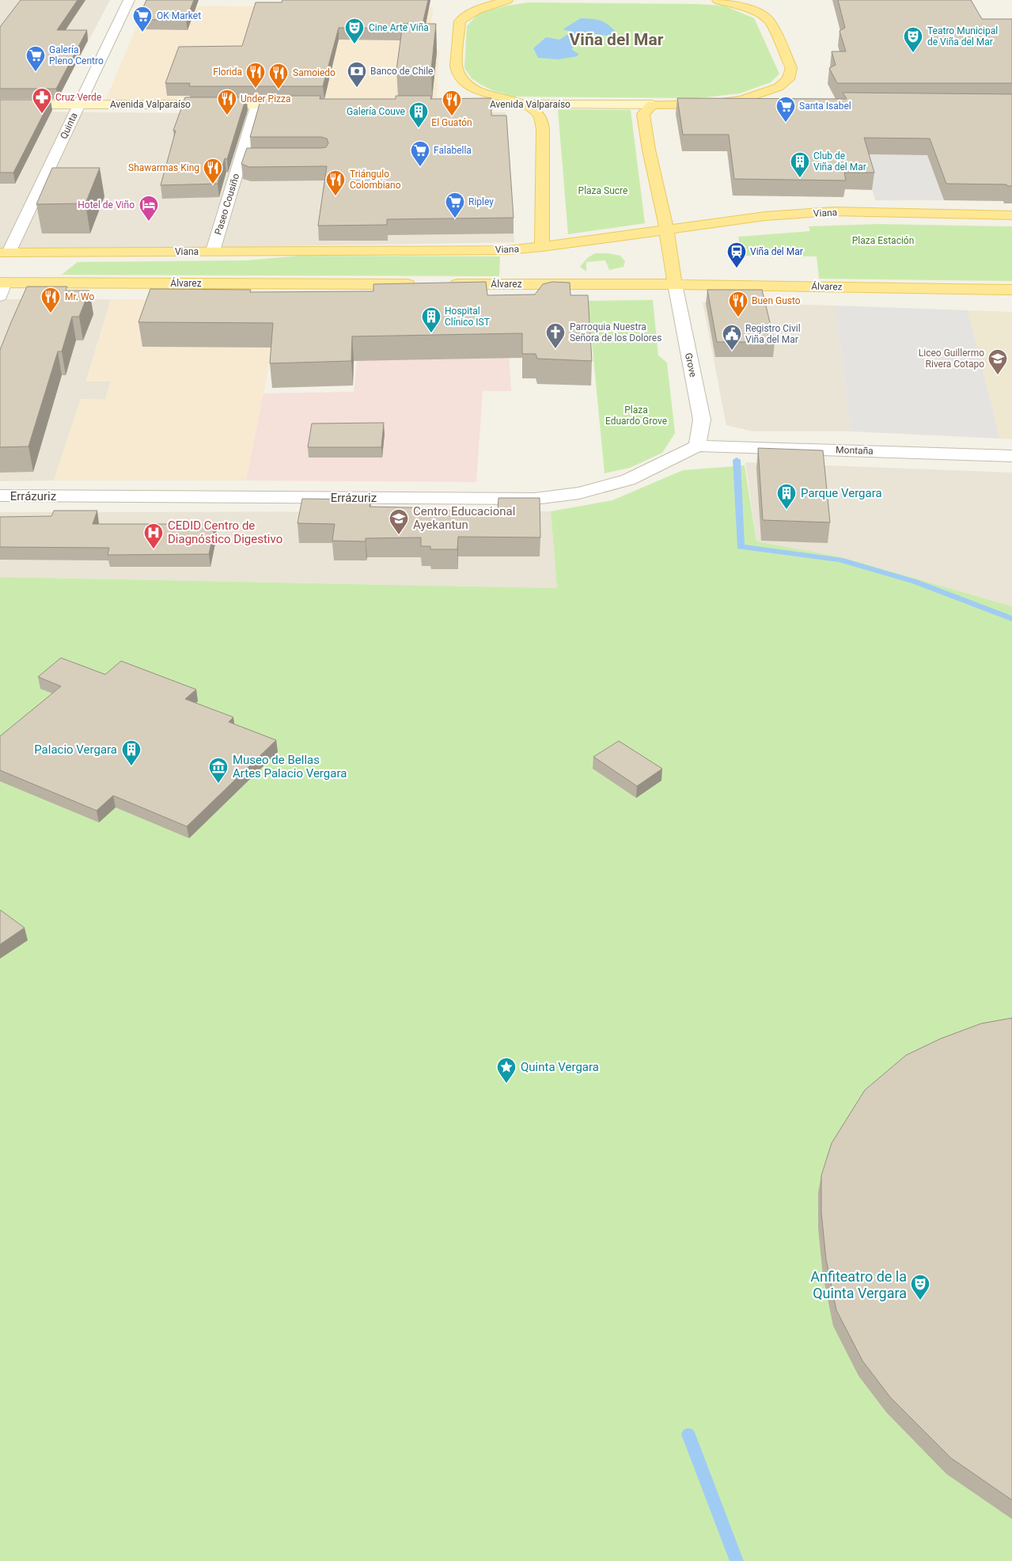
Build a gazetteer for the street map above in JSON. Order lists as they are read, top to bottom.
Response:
{
  "streets": {
    "main road": ["Avenida Valparaíso", "Viana", "Álvarez"],
    "street": [
      "Quinta",
      "Paseo Cousiño",
      "Grove",
      "Montaña",
      "Errázuriz"
    ]
  },
  "crossings": [
    ["Avenida Valparaíso", "Quinta"],
    ["Avenida Valparaíso", "Paseo Cousiño"],
    ["Quinta", "Viana"],
    ["Paseo Cousiño", "Viana"],
    ["Álvarez", "Grove"],
    ["Grove", "Montaña"],
    ["Grove", "Errázuriz"],
    ["Montaña", "Errázuriz"]
  ],
  "districts": ["Viña del Mar"],
  "parks": ["Plaza Sucre", "Plaza Estación", "Plaza Eduardo Grove"],
  "places": {
    "supermarket": [
      "OK Market",
      "Galería Pleno Centro",
      "Santa Isabel",
      "Falabella",
      "Ripley"
    ],
    "theatre": ["Cine Arte Viña", "Teatro Municipal de Viña del Mar", "Anfiteatro de la Quinta Vergara"],
    "bank": ["Banco de Chile"],
    "restaurant": [
      "Florida",
      "Samoiedo",
      "Under Pizza",
      "El Guatón",
      "Shawarmas King",
      "Triángulo Colombiano",
      "Mr. Wo",
      "Buen Gusto"
    ],
    "pharmacy": ["Cruz Verde"],
    "building": [
      "Galería Couve",
      "Club de Viña del Mar",
      "Hospital Clínico IST",
      "Parque Vergara",
      "Palacio Vergara"
    ],
    "hotel": ["Hotel de Viño"],
    "station": ["Viña del Mar"],
    "church": ["Parroquia Nuestra Señora de los Dolores"],
    "public building": ["Registro Civil Viña del Mar"],
    "school or university": ["Liceo Guillermo Rivera Cotapo", "Centro Educacional Ayekantun"],
    "hospital": ["CEDID Centro de Diagnóstico Digestivo"],
    "museum": ["Museo de Bellas Artes Palacio Vergara"],
    "place": ["Quinta Vergara"]
  }
}
